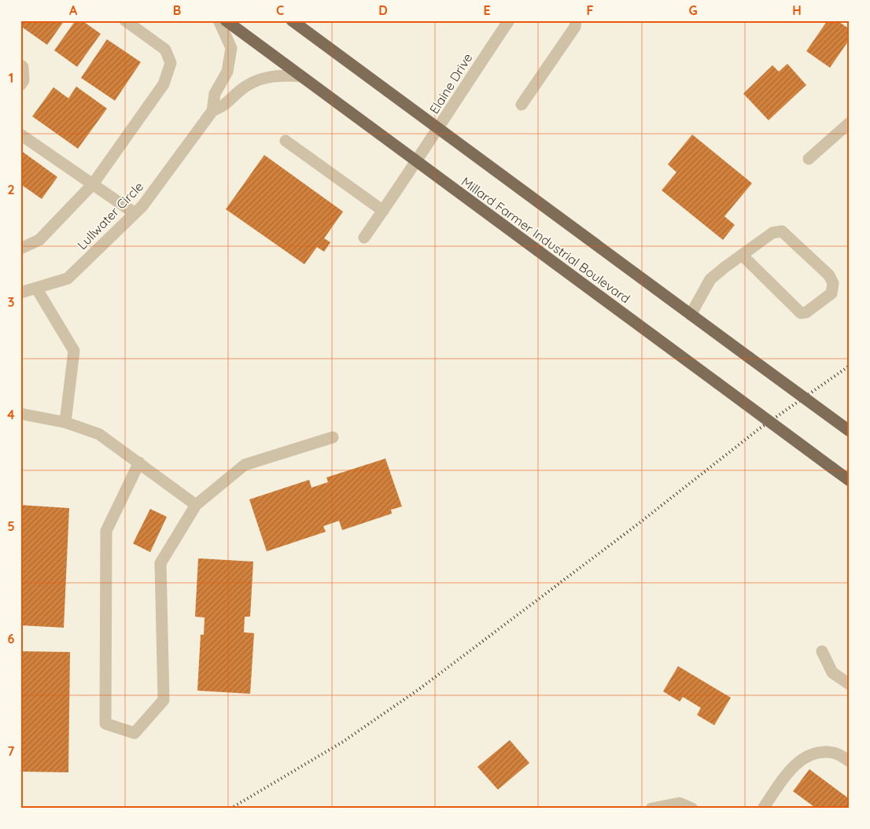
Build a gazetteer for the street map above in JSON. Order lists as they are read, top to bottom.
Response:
{
  "streets": {
    "main road": ["Millard Farmer Industrial Boulevard"],
    "street": ["Elaine Drive", "Lullwater Circle"]
  },
  "crossings": [
    ["Elaine Drive", "Millard Farmer Industrial Boulevard"],
    ["Lullwater Circle", "Millard Farmer Industrial Boulevard"]
  ],
  "grid": {
    "columns": [
      "A",
      "B",
      "C",
      "D",
      "E",
      "F",
      "G",
      "H"
    ],
    "rows": [
      "1",
      "2",
      "3",
      "4",
      "5",
      "6",
      "7"
    ]
  }
}
